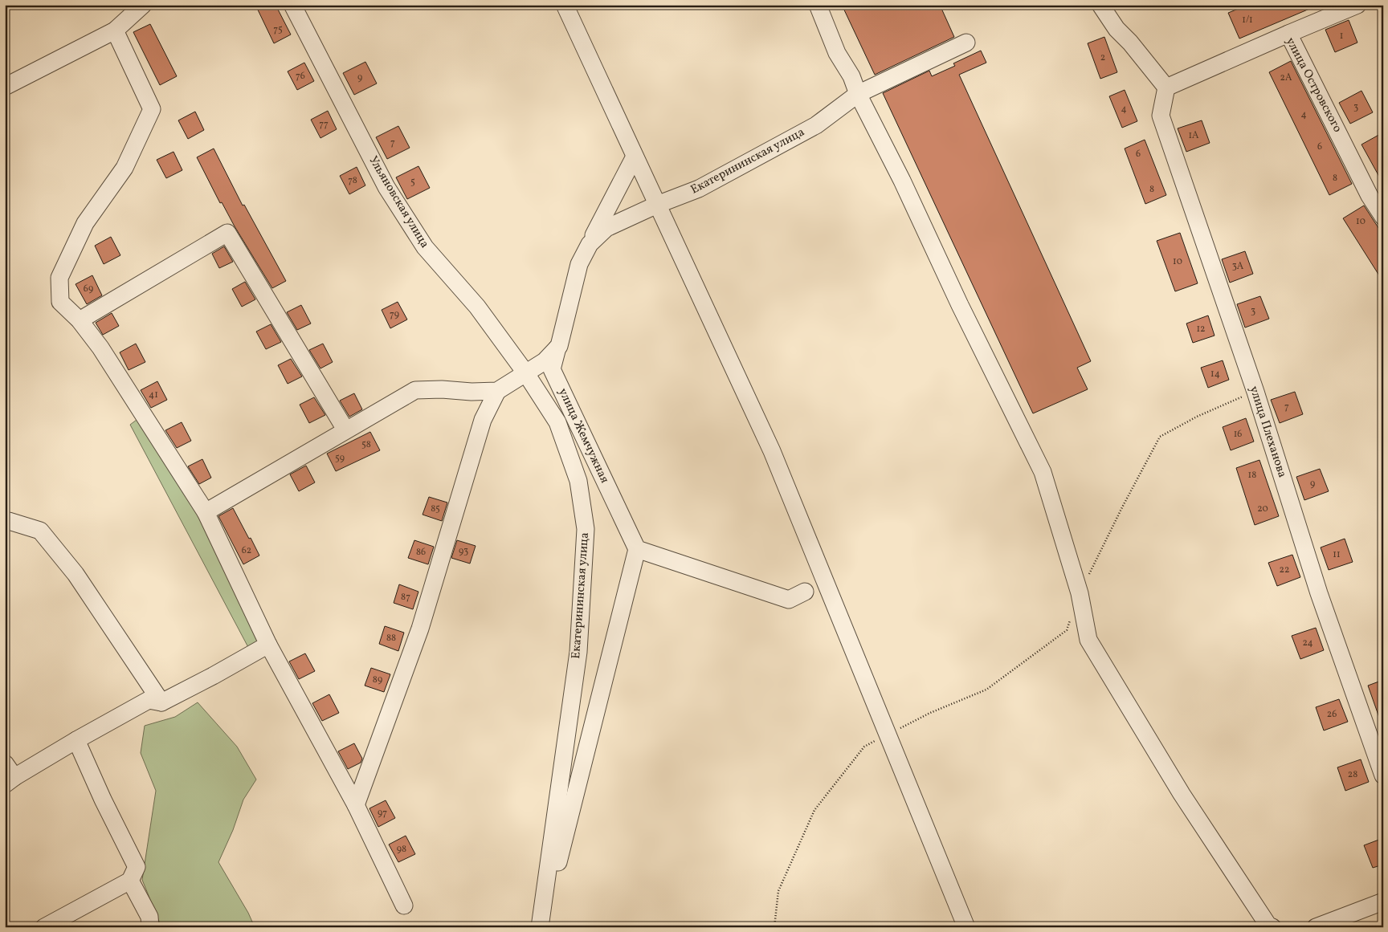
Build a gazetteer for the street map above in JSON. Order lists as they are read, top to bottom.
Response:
{
  "streets": {
    "street": [
      "улица Островского",
      "Екатерининская улица",
      "Ульяновская улица",
      "улица Плеханова",
      "улица Жемчужная"
    ]
  },
  "crossings": [
    ["улица Островского", "улица Плеханова"],
    ["Екатерининская улица", "Ульяновская улица"],
    ["Екатерининская улица", "улица Жемчужная"]
  ],
  "house_numbers": [
    "1/1",
    "75",
    "1",
    "2",
    "76",
    "9",
    "2А",
    "3",
    "4",
    "4",
    "77",
    "1А",
    "7",
    "6",
    "6",
    "8",
    "78",
    "5",
    "8",
    "10",
    "10",
    "3А",
    "69",
    "3",
    "79",
    "12",
    "14",
    "41",
    "7",
    "16",
    "58",
    "59",
    "18",
    "9",
    "85",
    "20",
    "62",
    "93",
    "86",
    "11",
    "22",
    "87",
    "88",
    "24",
    "89",
    "26",
    "28",
    "97",
    "98"
  ]
}
